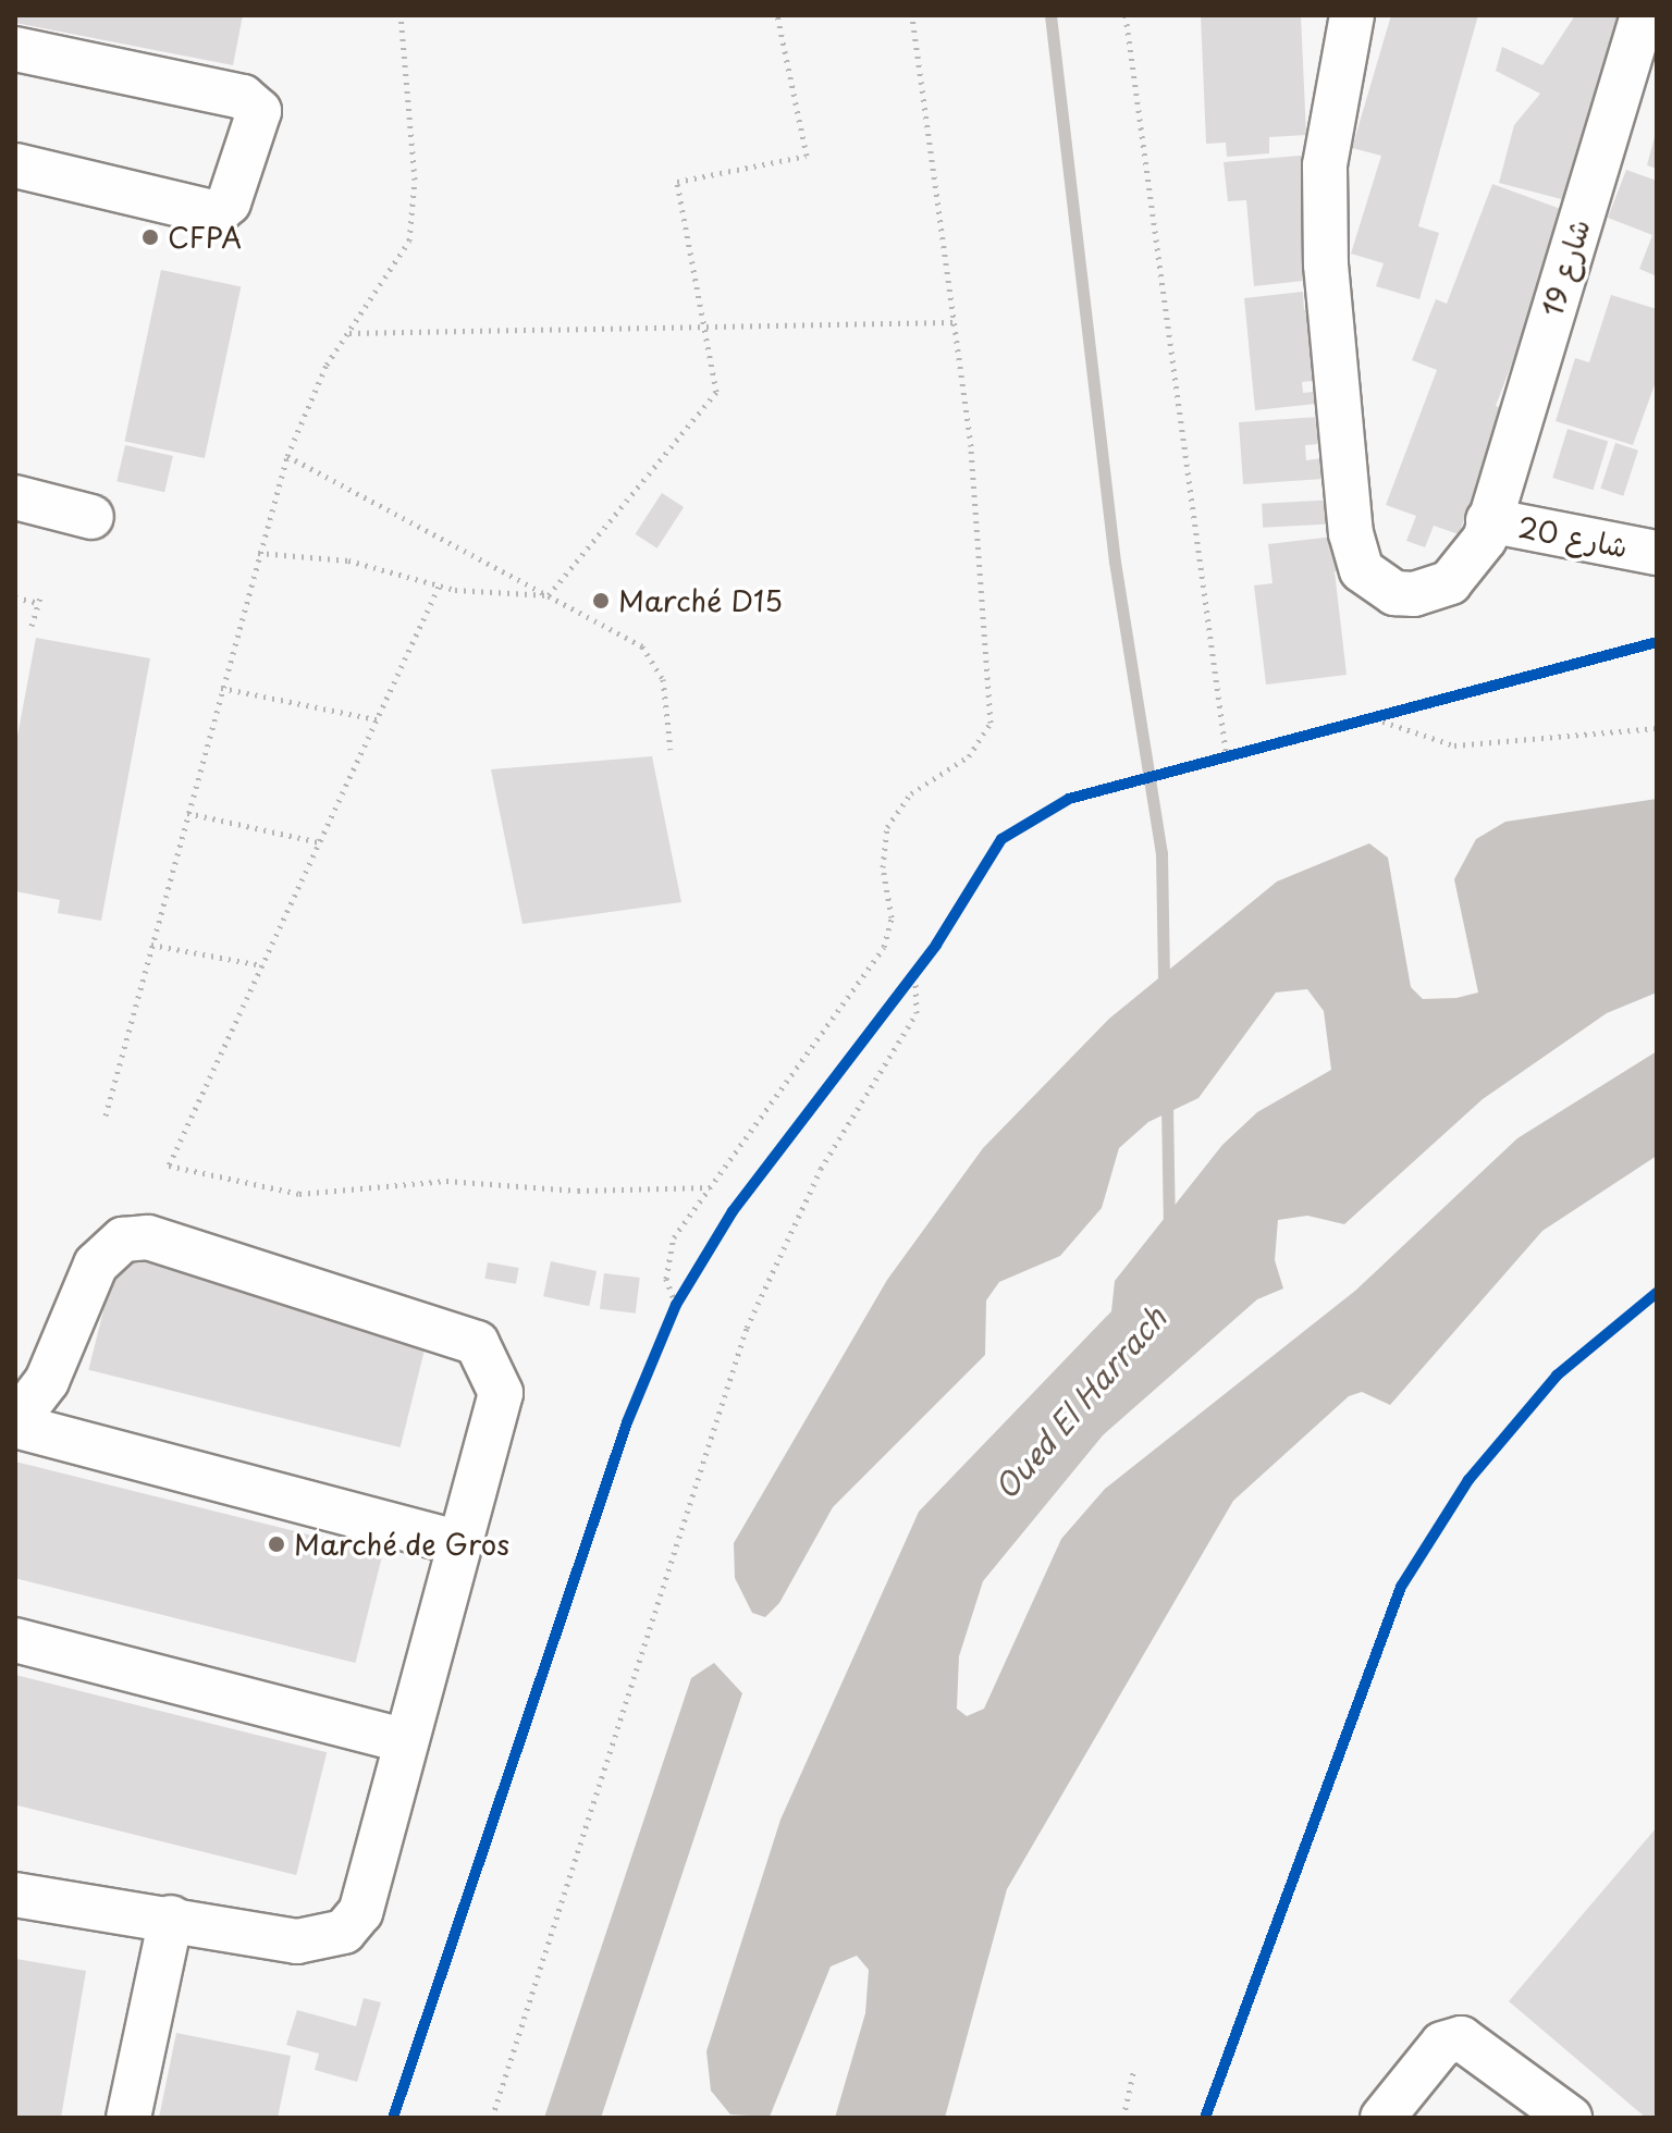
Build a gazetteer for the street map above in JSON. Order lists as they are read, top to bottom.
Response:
{
  "streets": {
    "street": ["شارع 19", "شارع 20"]
  },
  "crossings": [
    ["شارع 19", "شارع 20"]
  ],
  "water": ["Oued El Harrach"],
  "places": ["CFPA", "Marché D15", "Marché de Gros"]
}
